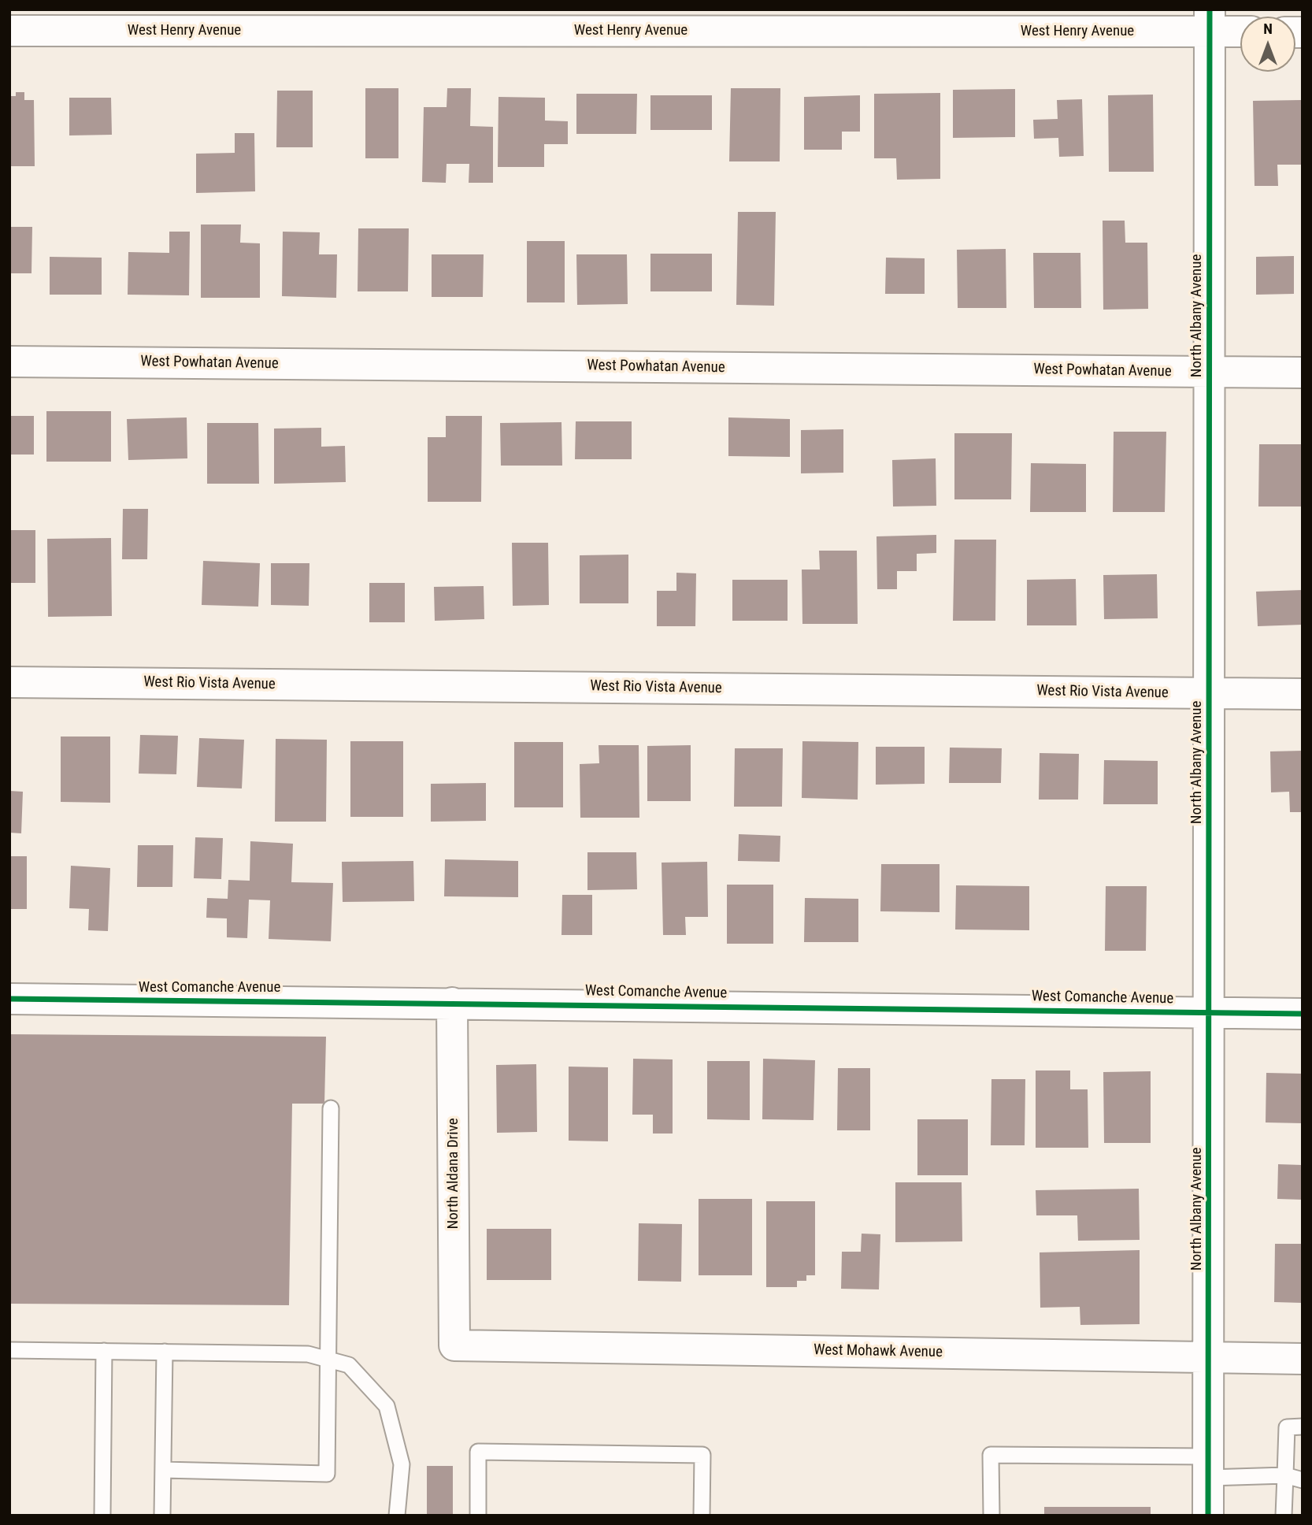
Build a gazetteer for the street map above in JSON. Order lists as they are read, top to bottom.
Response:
{
  "streets": {
    "street": [
      "West Henry Avenue",
      "North Albany Avenue",
      "West Powhatan Avenue",
      "West Rio Vista Avenue",
      "West Comanche Avenue",
      "North Aldana Drive",
      "West Mohawk Avenue"
    ]
  },
  "crossings": [
    ["West Henry Avenue", "North Albany Avenue"],
    ["North Albany Avenue", "West Powhatan Avenue"],
    ["North Albany Avenue", "West Rio Vista Avenue"],
    ["North Albany Avenue", "West Comanche Avenue"],
    ["North Albany Avenue", "West Mohawk Avenue"],
    ["West Comanche Avenue", "North Aldana Drive"],
    ["North Aldana Drive", "West Mohawk Avenue"]
  ],
  "north": "top"
}
